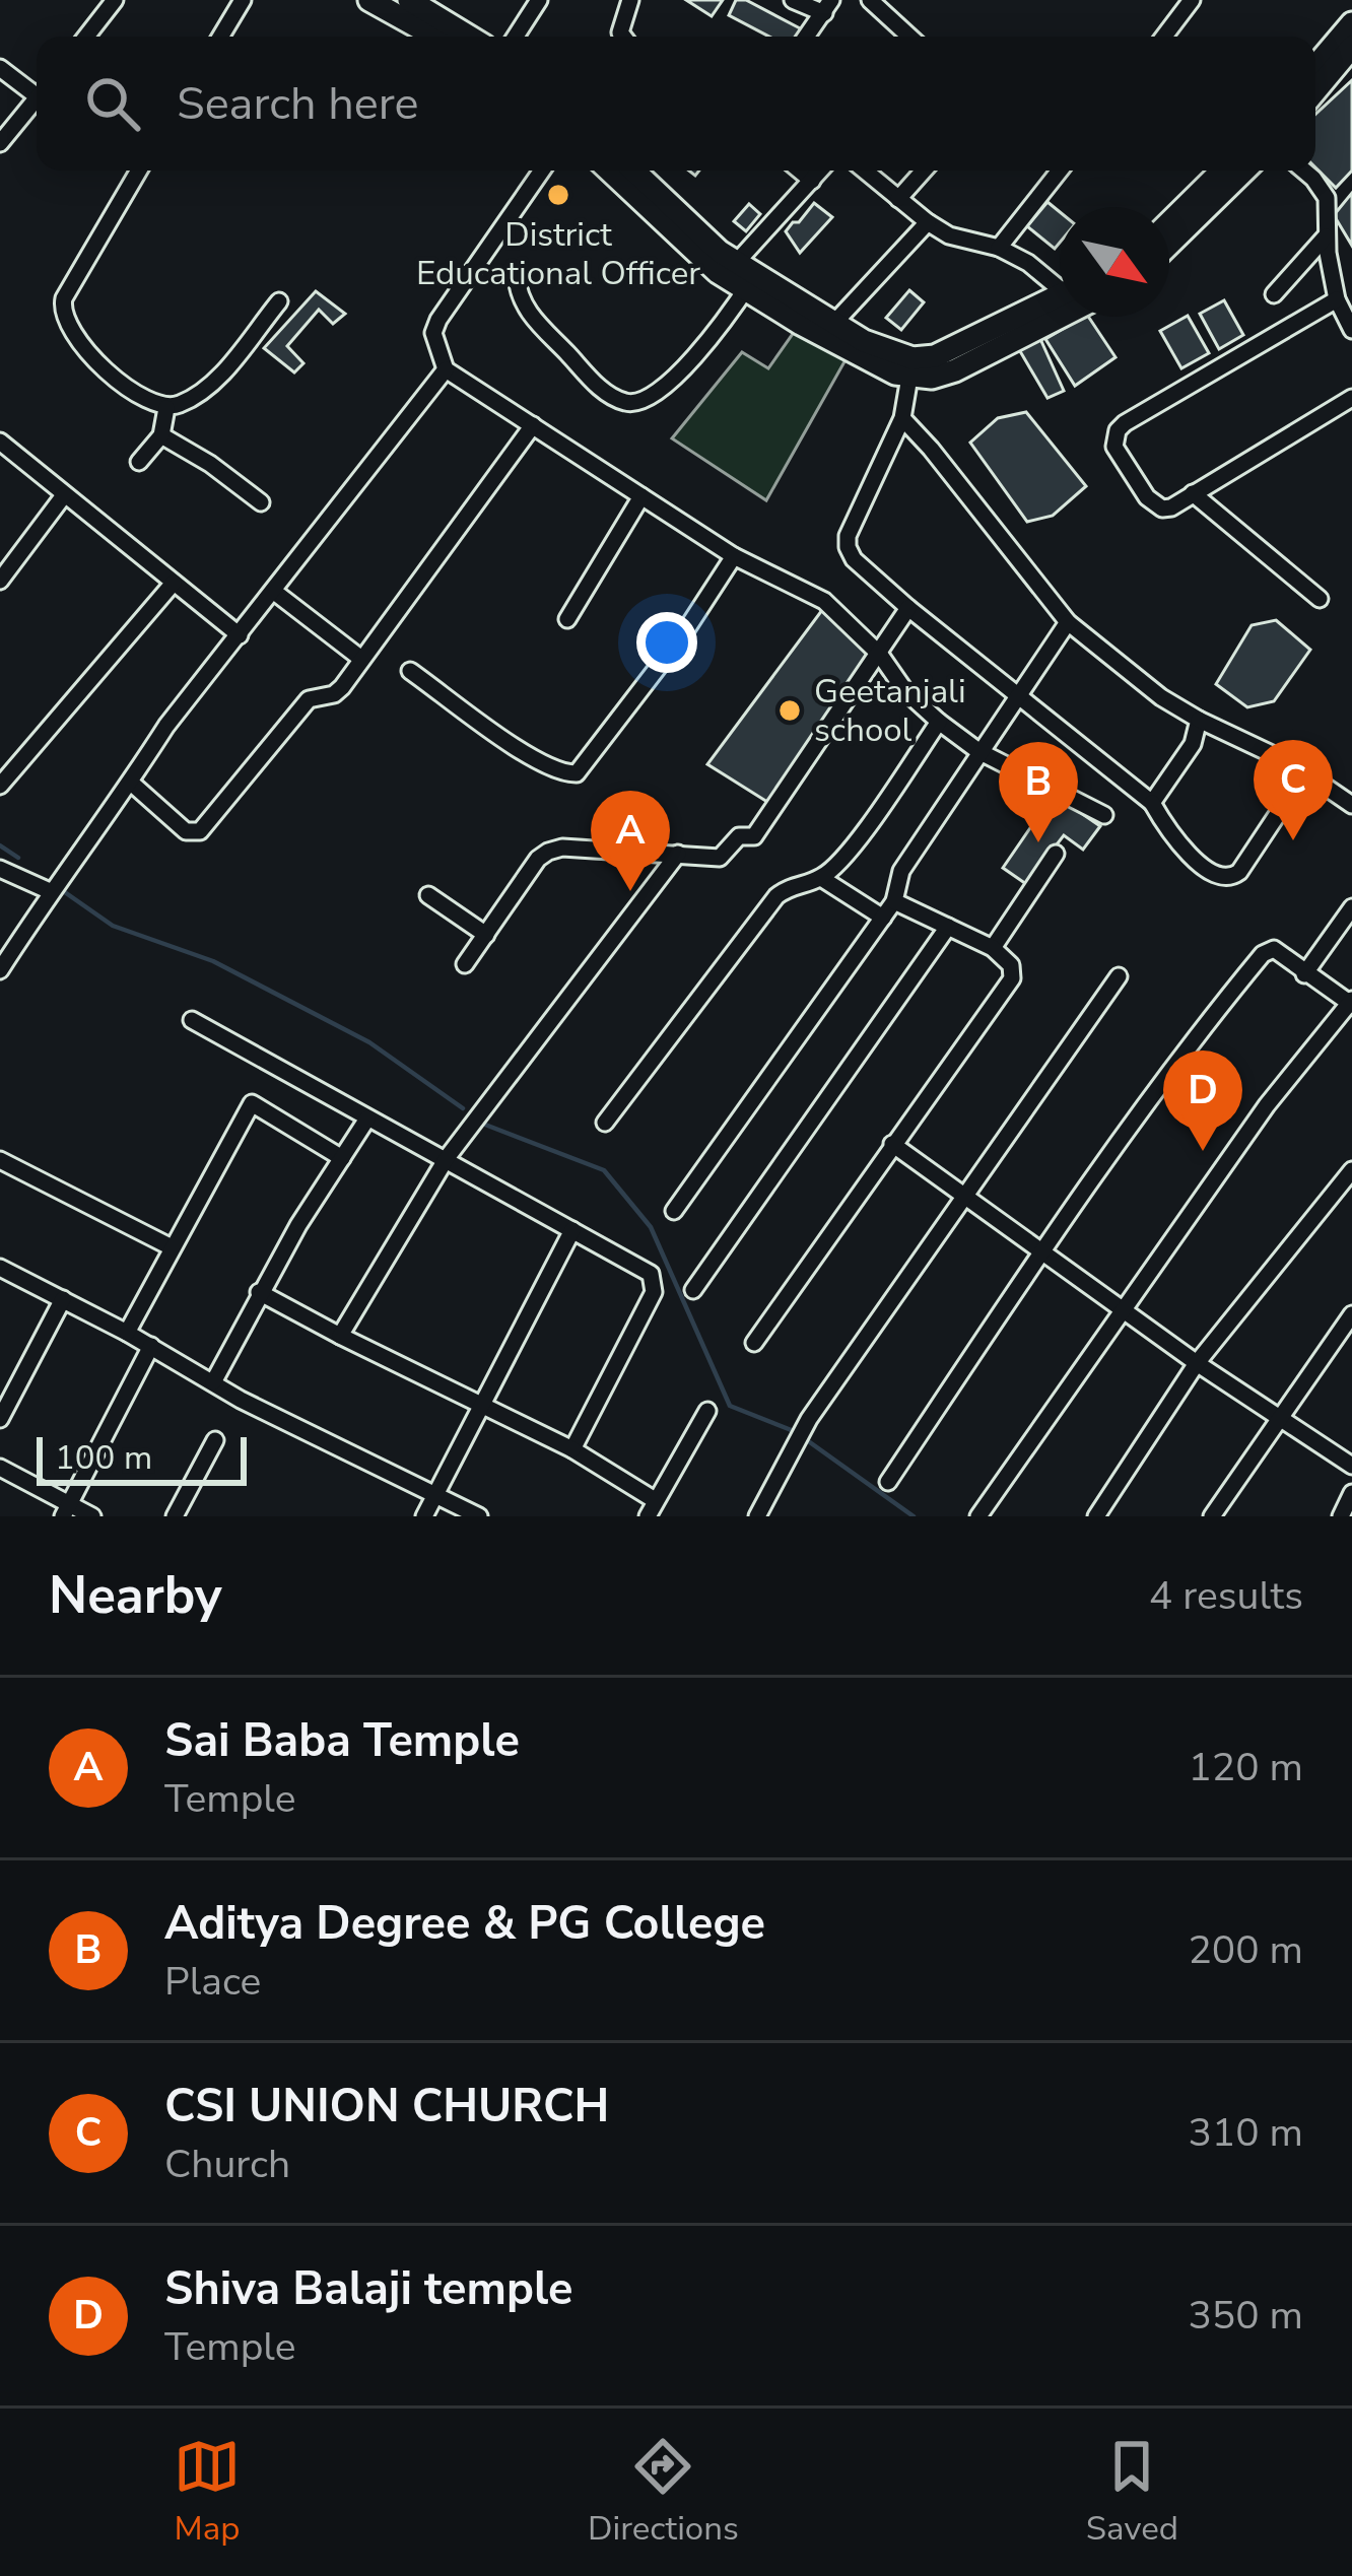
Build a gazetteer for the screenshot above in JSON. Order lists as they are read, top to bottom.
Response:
{
  "places": ["District Educational Officer", "Geetanjali school"],
  "scale_bar": "100 m",
  "north": "bottom right",
  "page": {
    "search": "Search here",
    "pins": [
      "C",
      "B",
      "A",
      "D"
    ],
    "scale": "100 m",
    "heading": ["Nearby", "4 results"],
    "list": [
      {
        "mark": "A",
        "name": "Sai Baba Temple",
        "note": "Temple",
        "value": "120 m"
      },
      {
        "mark": "B",
        "name": "Aditya Degree & PG College",
        "note": "Place",
        "value": "200 m"
      },
      {
        "mark": "C",
        "name": "CSI UNION CHURCH",
        "note": "Church",
        "value": "310 m"
      },
      {
        "mark": "D",
        "name": "Shiva Balaji temple",
        "note": "Temple",
        "value": "350 m"
      }
    ],
    "nav": ["Map", "Directions", "Saved"]
  }
}
